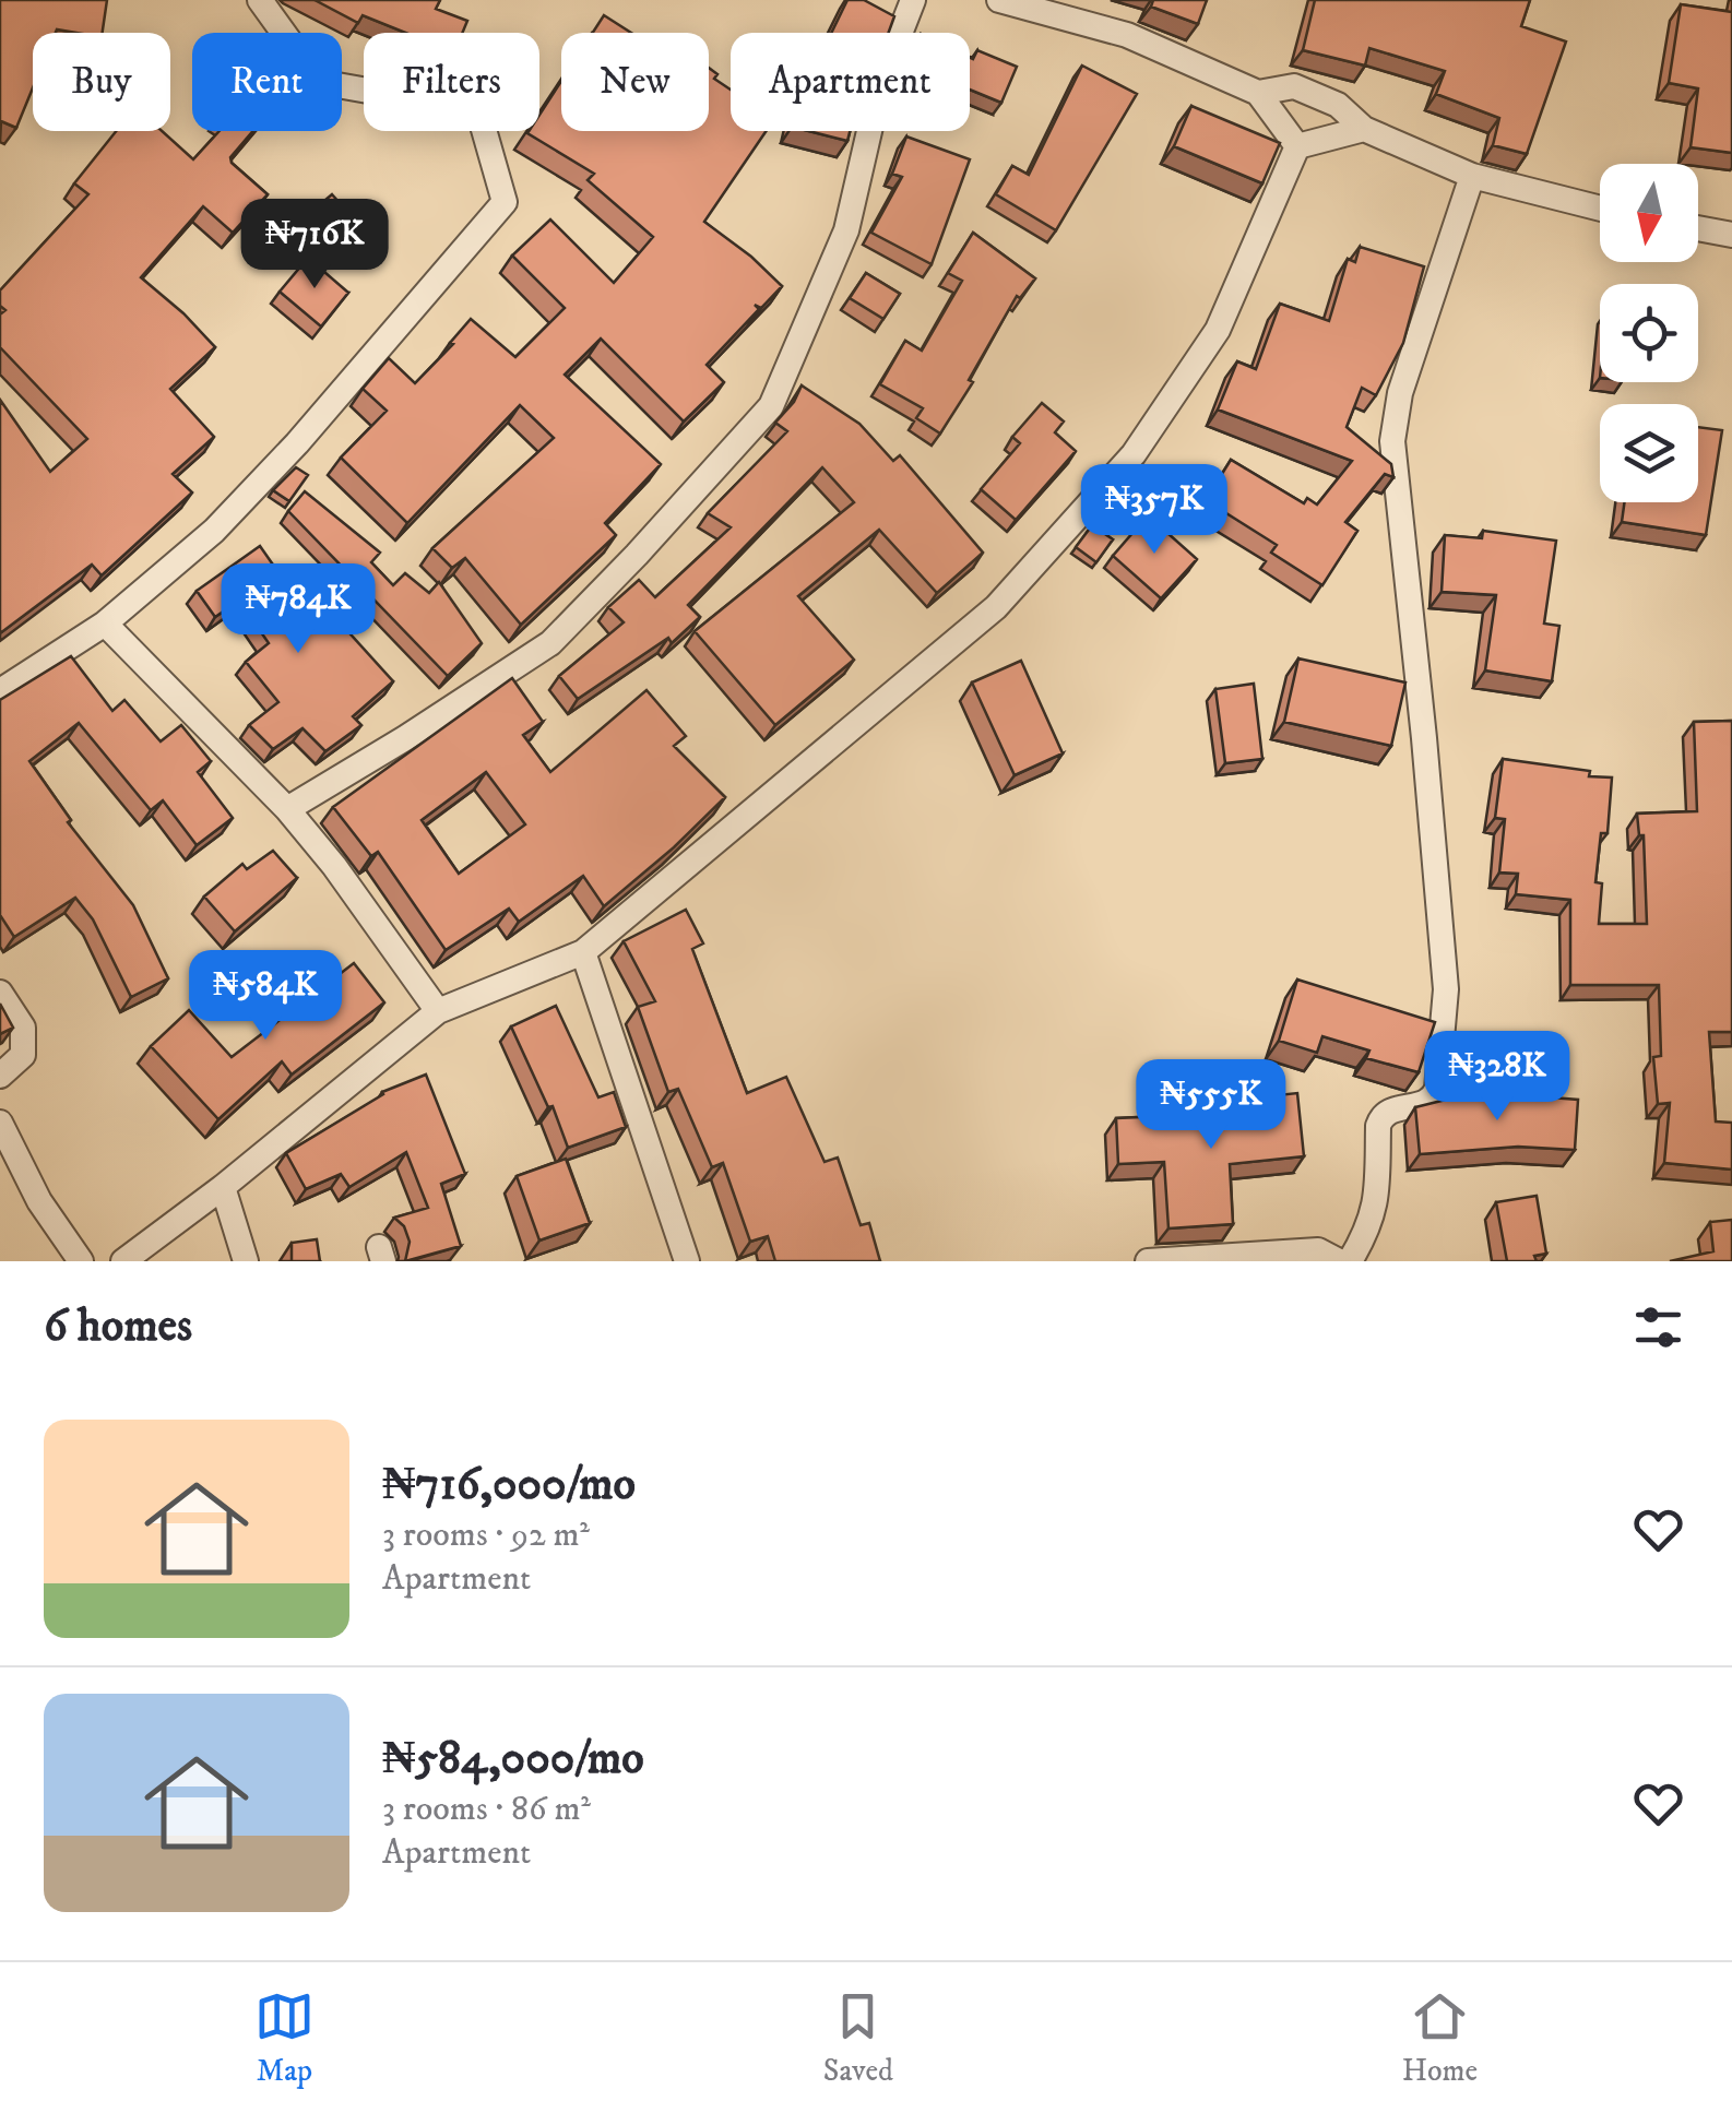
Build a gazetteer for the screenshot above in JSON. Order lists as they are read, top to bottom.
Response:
{
  "north": "bottom",
  "page": {
    "chip": [
      "Buy",
      "Rent",
      "Filters",
      "New",
      "Apartment"
    ],
    "price": [
      "₦716K",
      "₦357K",
      "₦784K",
      "₦584K",
      "₦328K",
      "₦555K"
    ],
    "heading": "6 homes",
    "list": [
      {
        "name": "₦716,000/mo",
        "note": "3 rooms · 92 m² · Apartment"
      },
      {
        "name": "₦584,000/mo",
        "note": "3 rooms · 86 m² · Apartment"
      }
    ],
    "tabs": ["Map", "Saved", "Home"]
  }
}
